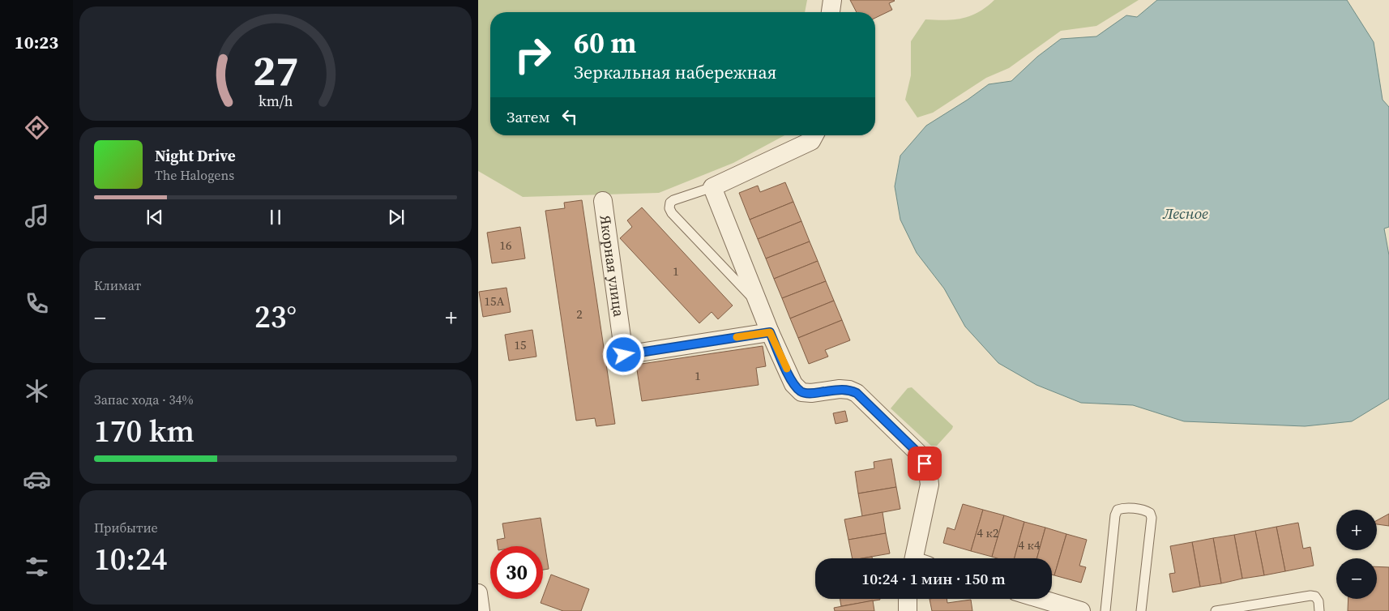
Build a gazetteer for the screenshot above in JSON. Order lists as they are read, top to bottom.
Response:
{
  "streets": {
    "street": ["Якорная улица"]
  },
  "water": ["Лесное"],
  "house_numbers": [
    "16",
    "1",
    "15А",
    "2",
    "15",
    "1",
    "4 к2",
    "4 к4"
  ],
  "page": {
    "tabs": "10:23",
    "turn": ["60 m", "Зеркальная набережная"],
    "then": "Затем",
    "song": ["Night Drive", "The Halogens"],
    "tile": [
      "Климат",
      ["Запас хода · 34%", "170 km"],
      ["Прибытие", "10:24"]
    ],
    "heat": ["−", "23°", "+"],
    "map_buttons": ["+", "−"],
    "limit": "30",
    "trip": "10:24 · 1 мин · 150 m",
    "gauge": ["27", "km/h"]
  }
}
